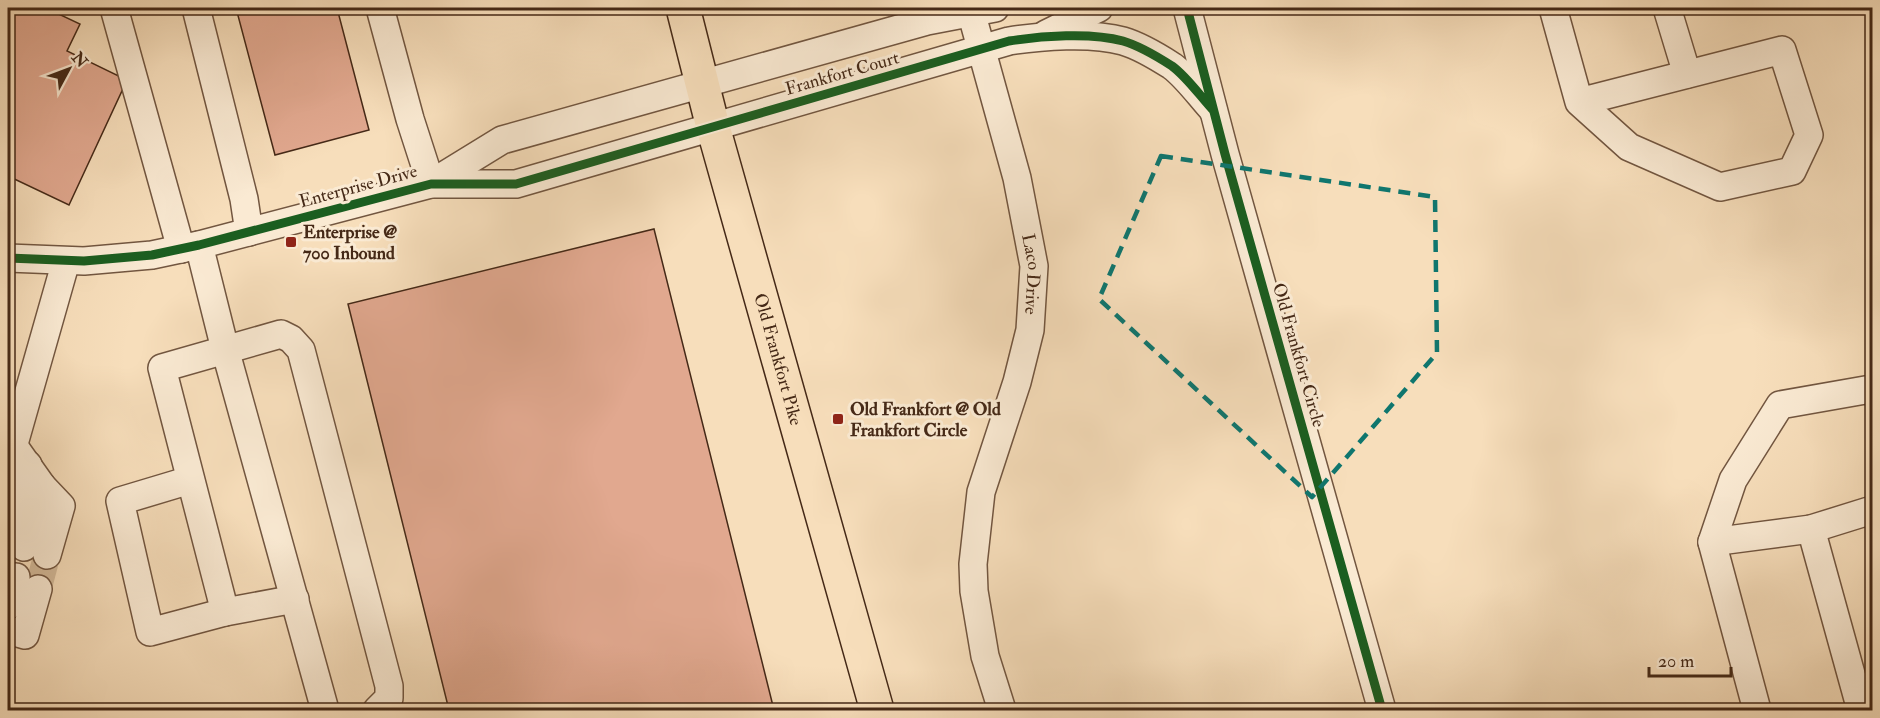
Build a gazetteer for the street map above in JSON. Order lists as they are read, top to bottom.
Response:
{
  "streets": {
    "main road": ["Old Frankfort Pike"],
    "street": [
      "Frankfort Court",
      "Enterprise Drive",
      "Laco Drive",
      "Old Frankfort Circle"
    ]
  },
  "crossings": [
    ["Frankfort Court", "Enterprise Drive"],
    ["Frankfort Court", "Laco Drive"],
    ["Frankfort Court", "Old Frankfort Pike"],
    ["Enterprise Drive", "Old Frankfort Pike"]
  ],
  "places": {
    "transit": ["Enterprise @ 700 Inbound", "Old Frankfort @ Old Frankfort Circle"]
  },
  "scale_bar": "20 m",
  "north": "top right"
}
